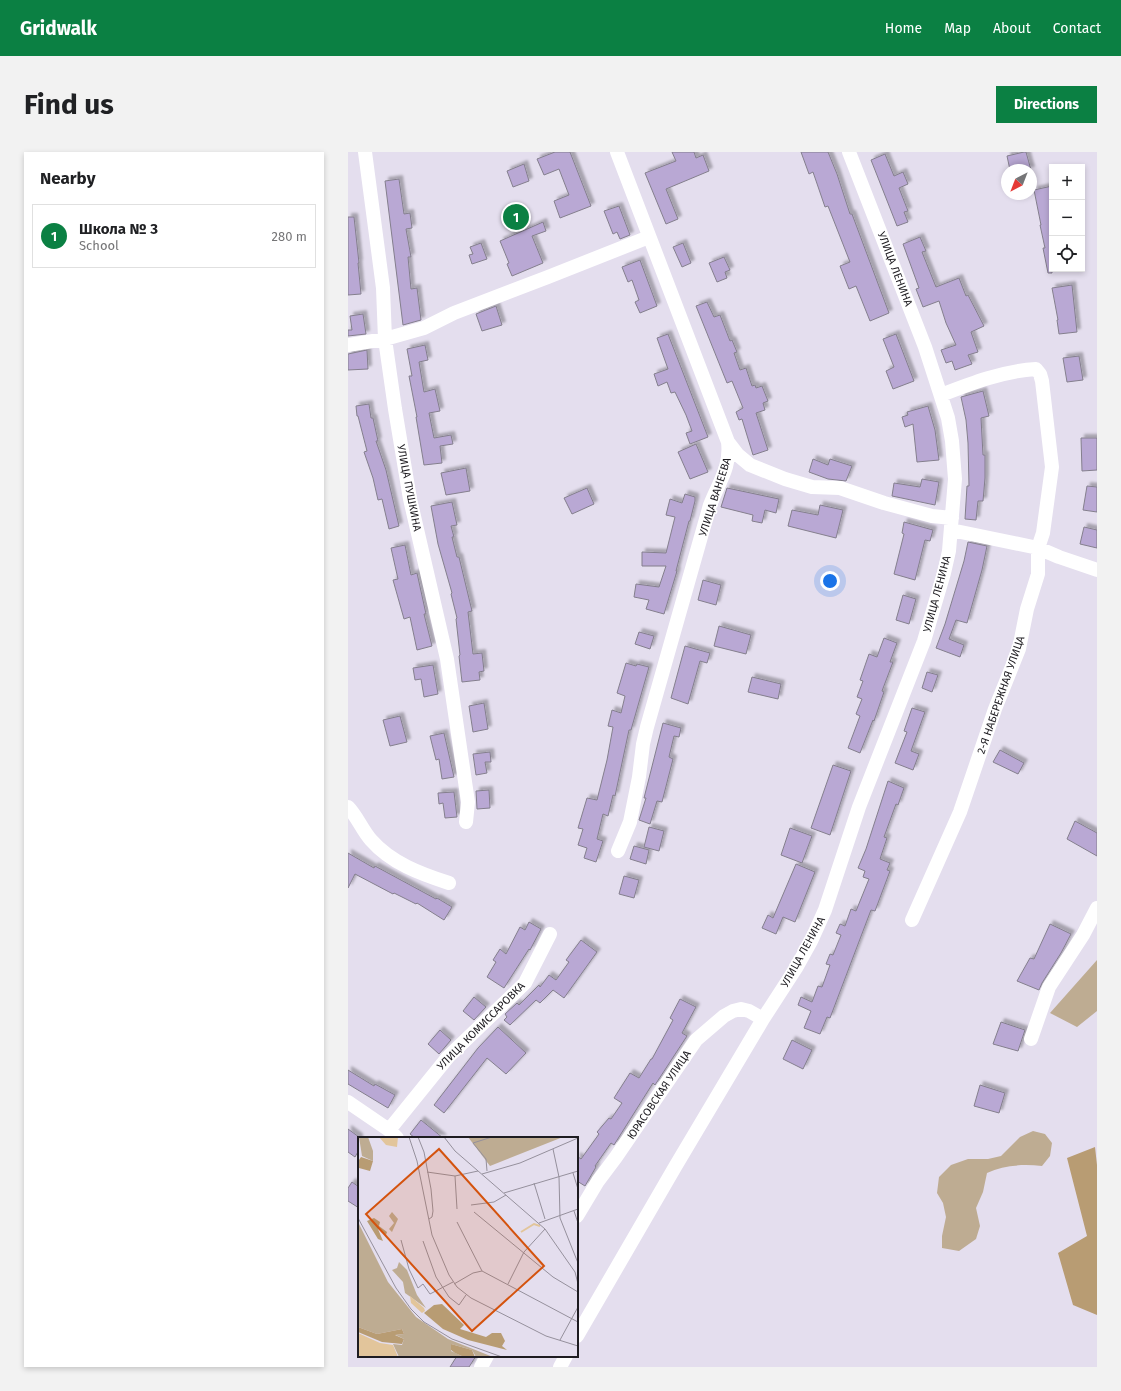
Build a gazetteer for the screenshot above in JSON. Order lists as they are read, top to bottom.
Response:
{
  "streets": {
    "street": [
      "УЛИЦА ЛЕНИНА",
      "УЛИЦА ПУШКИНА",
      "УЛИЦА ВАНЕЕВА",
      "2-Я НАБЕРЕЖНАЯ УЛИЦА",
      "УЛИЦА КОМИССАРОВКА",
      "ЮРАСОВСКАЯ УЛИЦА"
    ]
  },
  "crossings": [
    ["УЛИЦА ЛЕНИНА", "2-Я НАБЕРЕЖНАЯ УЛИЦА"],
    ["УЛИЦА ЛЕНИНА", "ЮРАСОВСКАЯ УЛИЦА"]
  ],
  "north": "bottom left",
  "page": {
    "header": "Gridwalk",
    "nav": [
      "Home",
      "Map",
      "About",
      "Contact"
    ],
    "buttons": "Directions",
    "title": "Find us",
    "heading": "Nearby",
    "map_buttons": ["+", "−"],
    "pins": "1",
    "list": [
      {
        "mark": "1",
        "name": "Школа № 3",
        "note": "School",
        "value": "280 m"
      }
    ]
  }
}
